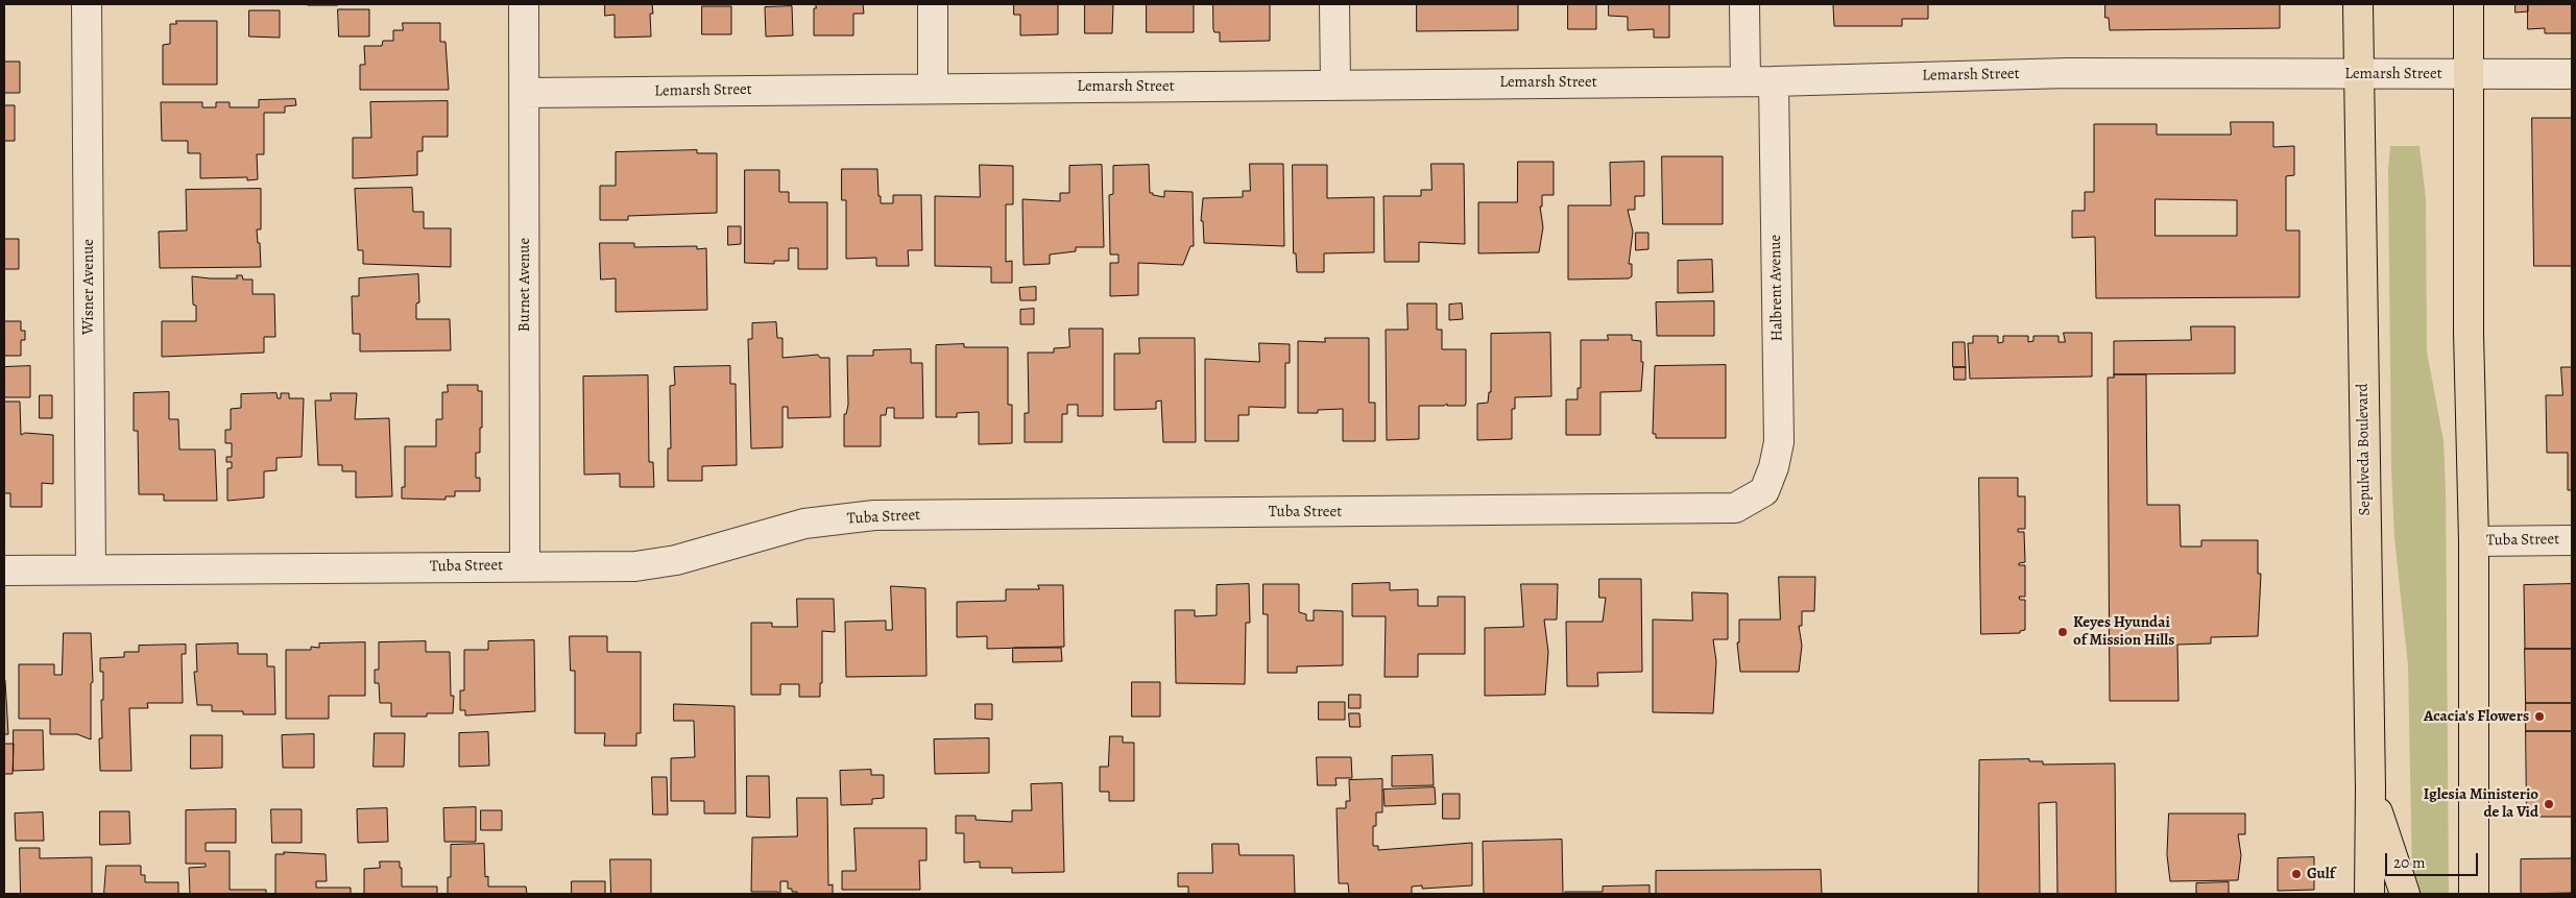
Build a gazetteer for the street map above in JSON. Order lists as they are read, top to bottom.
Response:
{
  "streets": {
    "main road": ["Sepulveda Boulevard"],
    "street": [
      "Lemarsh Street",
      "Burnet Avenue",
      "Wisner Avenue",
      "Halbrent Avenue",
      "Tuba Street"
    ]
  },
  "crossings": [
    ["Lemarsh Street", "Burnet Avenue"],
    ["Lemarsh Street", "Halbrent Avenue"],
    ["Lemarsh Street", "Sepulveda Boulevard"],
    ["Burnet Avenue", "Tuba Street"],
    ["Wisner Avenue", "Tuba Street"],
    ["Halbrent Avenue", "Tuba Street"]
  ],
  "places": [
    "Keyes Hyundai of Mission Hills",
    "Acacia's Flowers",
    "Iglesia Ministerio de la Vid",
    "Gulf"
  ],
  "scale_bar": "20 m"
}
